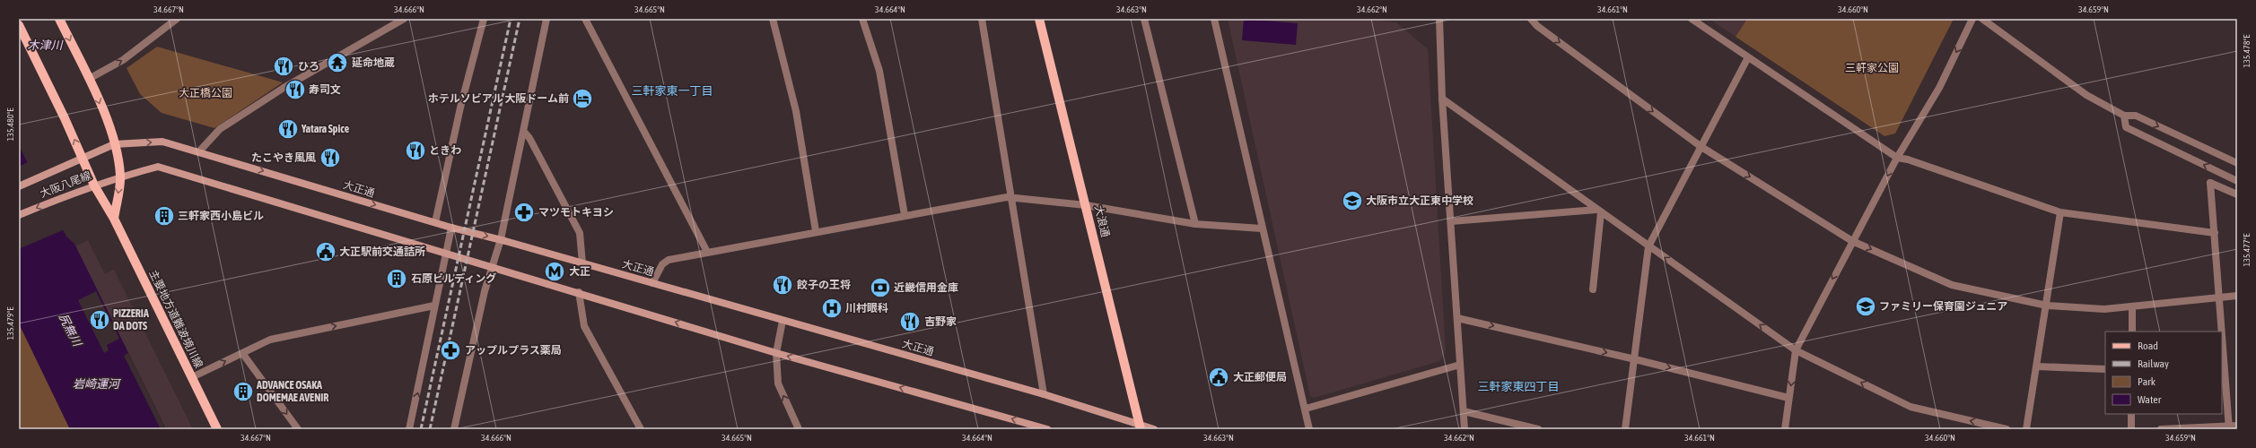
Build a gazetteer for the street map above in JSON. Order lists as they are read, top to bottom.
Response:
{
  "streets": {
    "main road": [
      "大阪八尾線",
      "大正通",
      "大浪通",
      "主要地方道難波境川線"
    ]
  },
  "crossings": [
    ["大阪八尾線", "大正通"],
    ["大阪八尾線", "主要地方道難波境川線"],
    ["大正通", "大浪通"]
  ],
  "districts": ["三軒家東一丁目", "三軒家東四丁目"],
  "water": ["木津川", "尻無川", "岩崎運河"],
  "parks": ["三軒家公園", "大正橋公園"],
  "places": {
    "temple": ["延命地蔵"],
    "restaurant": [
      "ひろ",
      "寿司文",
      "Yatara Spice",
      "ときわ",
      "たこやき風風",
      "餃子の王将",
      "PIZZERIA DA DOTS",
      "吉野家"
    ],
    "hotel": ["ホテルソビアル 大阪ドーム前"],
    "school or university": ["大阪市立大正東中学校", "ファミリー保育園ジュニア"],
    "pharmacy": ["マツモトキヨシ", "アップルプラス薬局"],
    "building": ["三軒家西小島ビル", "石原ビルディング", "ADVANCE OSAKA DOMEMAE AVENIR"],
    "public building": ["大正駅前交通詰所", "大正郵便局"],
    "metro station": ["大正"],
    "bank": ["近畿信用金庫"],
    "hospital": ["川村眼科"]
  },
  "legend": [
    "Road",
    "Railway",
    "Park",
    "Water"
  ],
  "coordinates": [
    "34.667°N",
    "34.666°N",
    "34.665°N",
    "34.664°N",
    "34.663°N",
    "34.662°N",
    "34.661°N",
    "34.660°N",
    "34.659°N",
    "135.478°E",
    "135.480°E",
    "135.477°E",
    "135.479°E"
  ]
}
